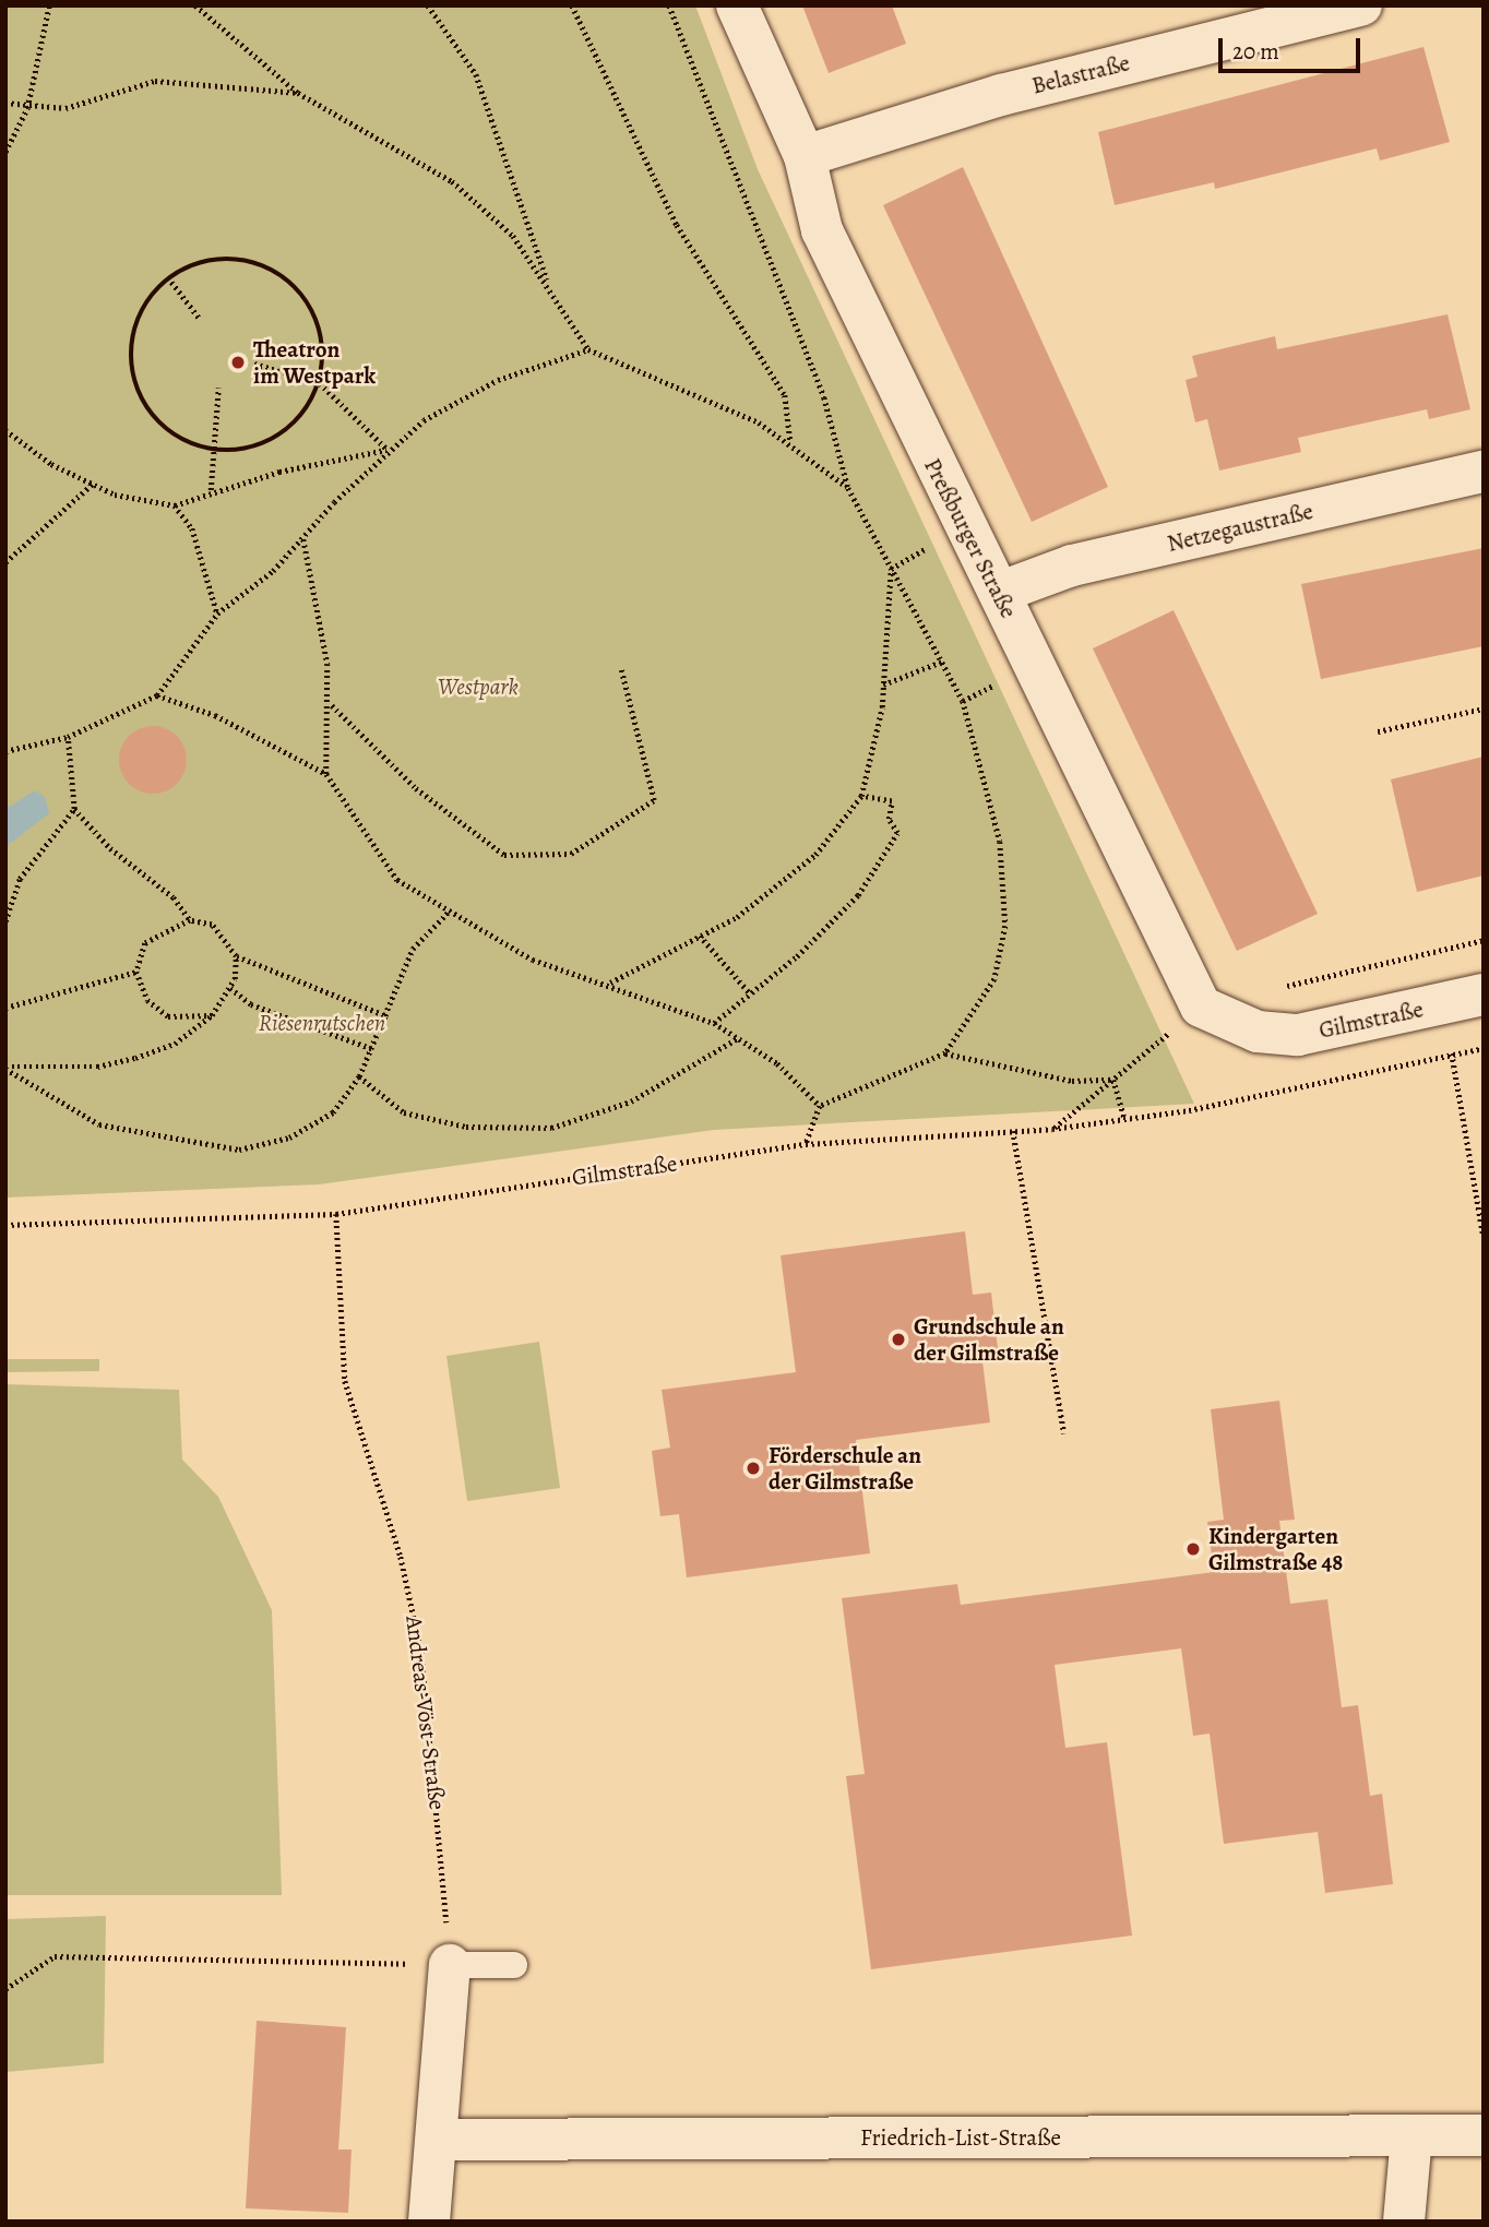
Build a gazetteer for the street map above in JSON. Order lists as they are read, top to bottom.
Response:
{
  "streets": {
    "street": [
      "Belastraße",
      "Netzegaustraße",
      "Preßburger Straße",
      "Gilmstraße",
      "Friedrich-List-Straße"
    ],
    "path": ["Andreas-Vöst-Straße"]
  },
  "crossings": [
    ["Belastraße", "Preßburger Straße"],
    ["Netzegaustraße", "Preßburger Straße"],
    ["Preßburger Straße", "Gilmstraße"],
    ["Gilmstraße", "Andreas-Vöst-Straße"]
  ],
  "parks": ["Westpark", "Riesenrutschen"],
  "places": [
    "Theatron im Westpark",
    "Grundschule an der Gilmstraße",
    "Förderschule an der Gilmstraße",
    "Kindergarten Gilmstraße 48"
  ],
  "scale_bar": "20 m"
}
